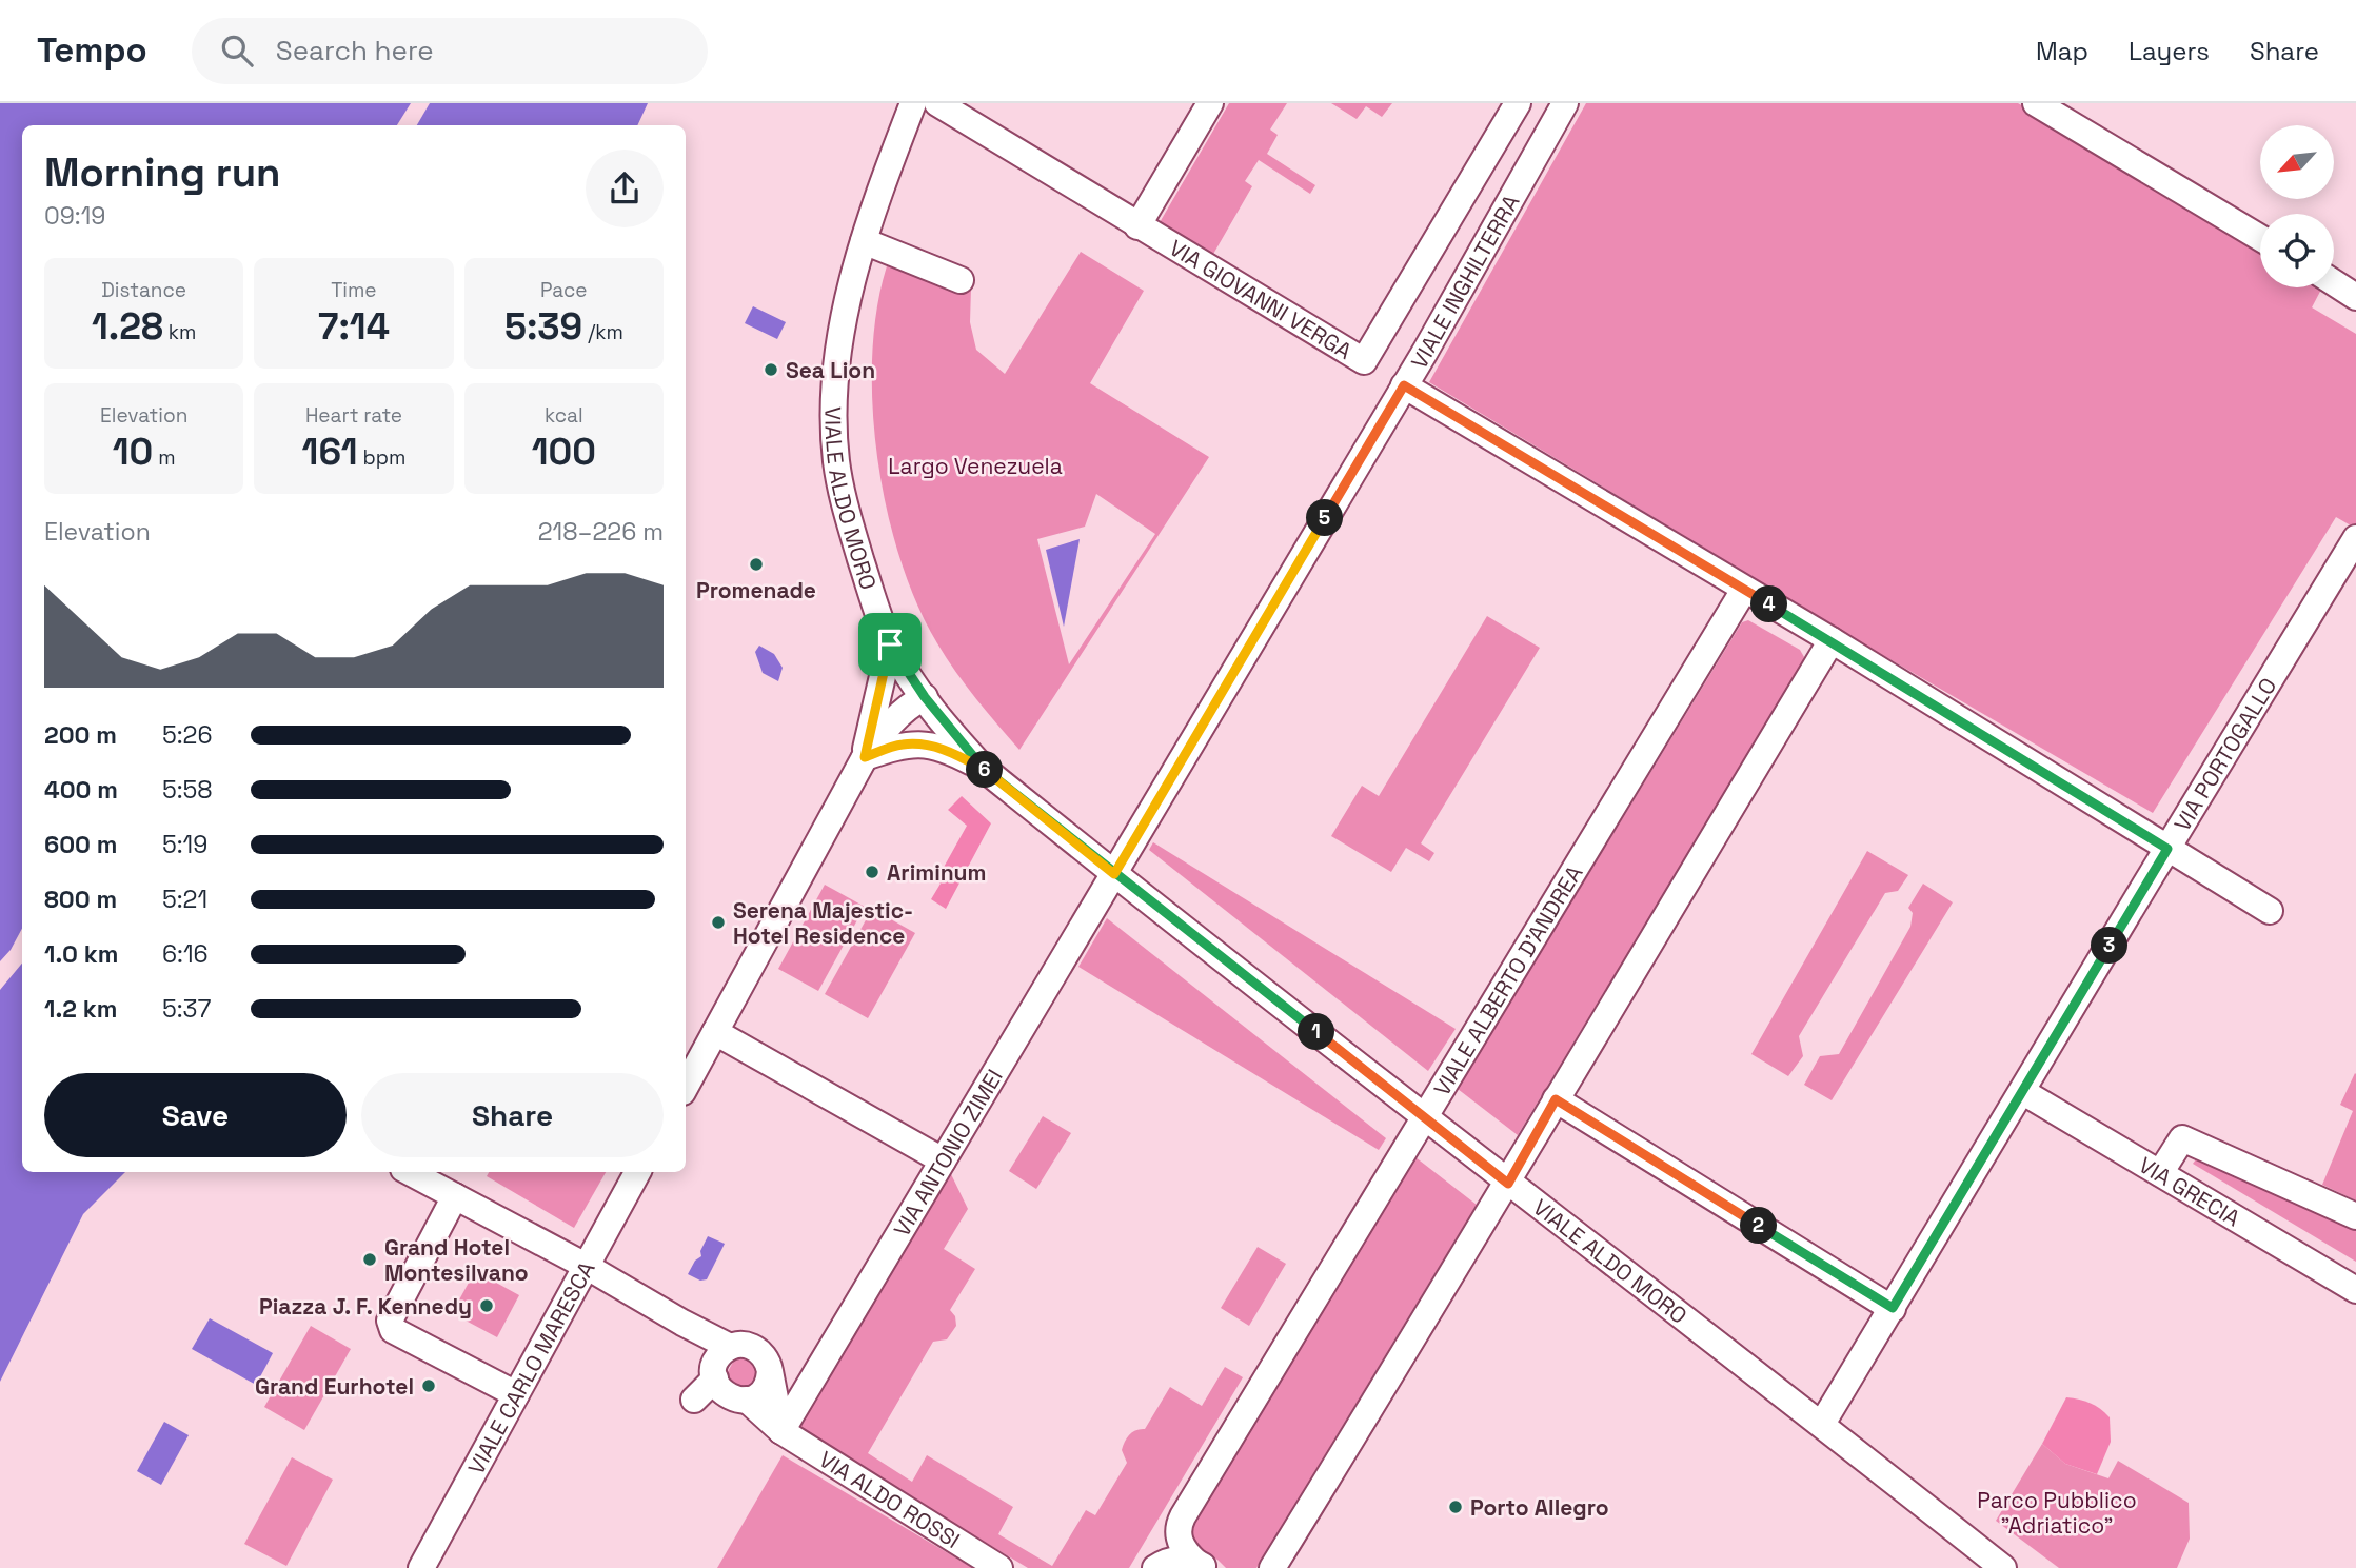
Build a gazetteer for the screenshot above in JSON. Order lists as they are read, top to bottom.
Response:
{
  "streets": {
    "street": [
      "VIALE INGHILTERRA",
      "VIA GIOVANNI VERGA",
      "VIALE ALDO MORO",
      "VIA PORTOGALLO",
      "VIALE ALBERTO D'ANDREA",
      "VIA ANTONIO ZIMEI",
      "VIA GRECIA",
      "VIALE CARLO MARESCA",
      "VIA ALDO ROSSI"
    ]
  },
  "crossings": [
    ["VIALE INGHILTERRA", "VIALE ALDO MORO"],
    ["VIALE INGHILTERRA", "VIA ANTONIO ZIMEI"],
    ["VIALE ALDO MORO", "VIA PORTOGALLO"],
    ["VIALE ALDO MORO", "VIALE ALBERTO D'ANDREA"],
    ["VIALE ALDO MORO", "VIA ANTONIO ZIMEI"],
    ["VIA PORTOGALLO", "VIA GRECIA"],
    ["VIA ANTONIO ZIMEI", "VIA ALDO ROSSI"]
  ],
  "parks": ["Largo Venezuela", "Parco Pubblico \"Adriatico\""],
  "places": [
    "Sea Lion",
    "Promenade",
    "Ariminum",
    "Serena Majestic- Hotel Residence",
    "Grand Hotel Montesilvano",
    "Piazza J. F. Kennedy",
    "Grand Eurhotel",
    "Porto Allegro"
  ],
  "north": "bottom left",
  "page": {
    "header": "Tempo",
    "search": "Search here",
    "nav": ["Map", "Layers", "Share"],
    "heading": ["Morning run", "09:19"],
    "stats": [
      ["Distance", "1.28 km"],
      ["Time", "7:14"],
      ["Pace", "5:39 /km"],
      ["Elevation", "10 m"],
      ["Heart rate", "161 bpm"],
      ["kcal", "100"]
    ],
    "pins": [
      "5",
      "4",
      "6",
      "3",
      "1",
      "2"
    ],
    "chart": ["Elevation", "218–226 m"],
    "list": [
      {
        "name": "200 m",
        "note": "5:26"
      },
      {
        "name": "400 m",
        "note": "5:58"
      },
      {
        "name": "600 m",
        "note": "5:19"
      },
      {
        "name": "800 m",
        "note": "5:21"
      },
      {
        "name": "1.0 km",
        "note": "6:16"
      },
      {
        "name": "1.2 km",
        "note": "5:37"
      }
    ],
    "buttons": ["Save", "Share"]
  }
}
